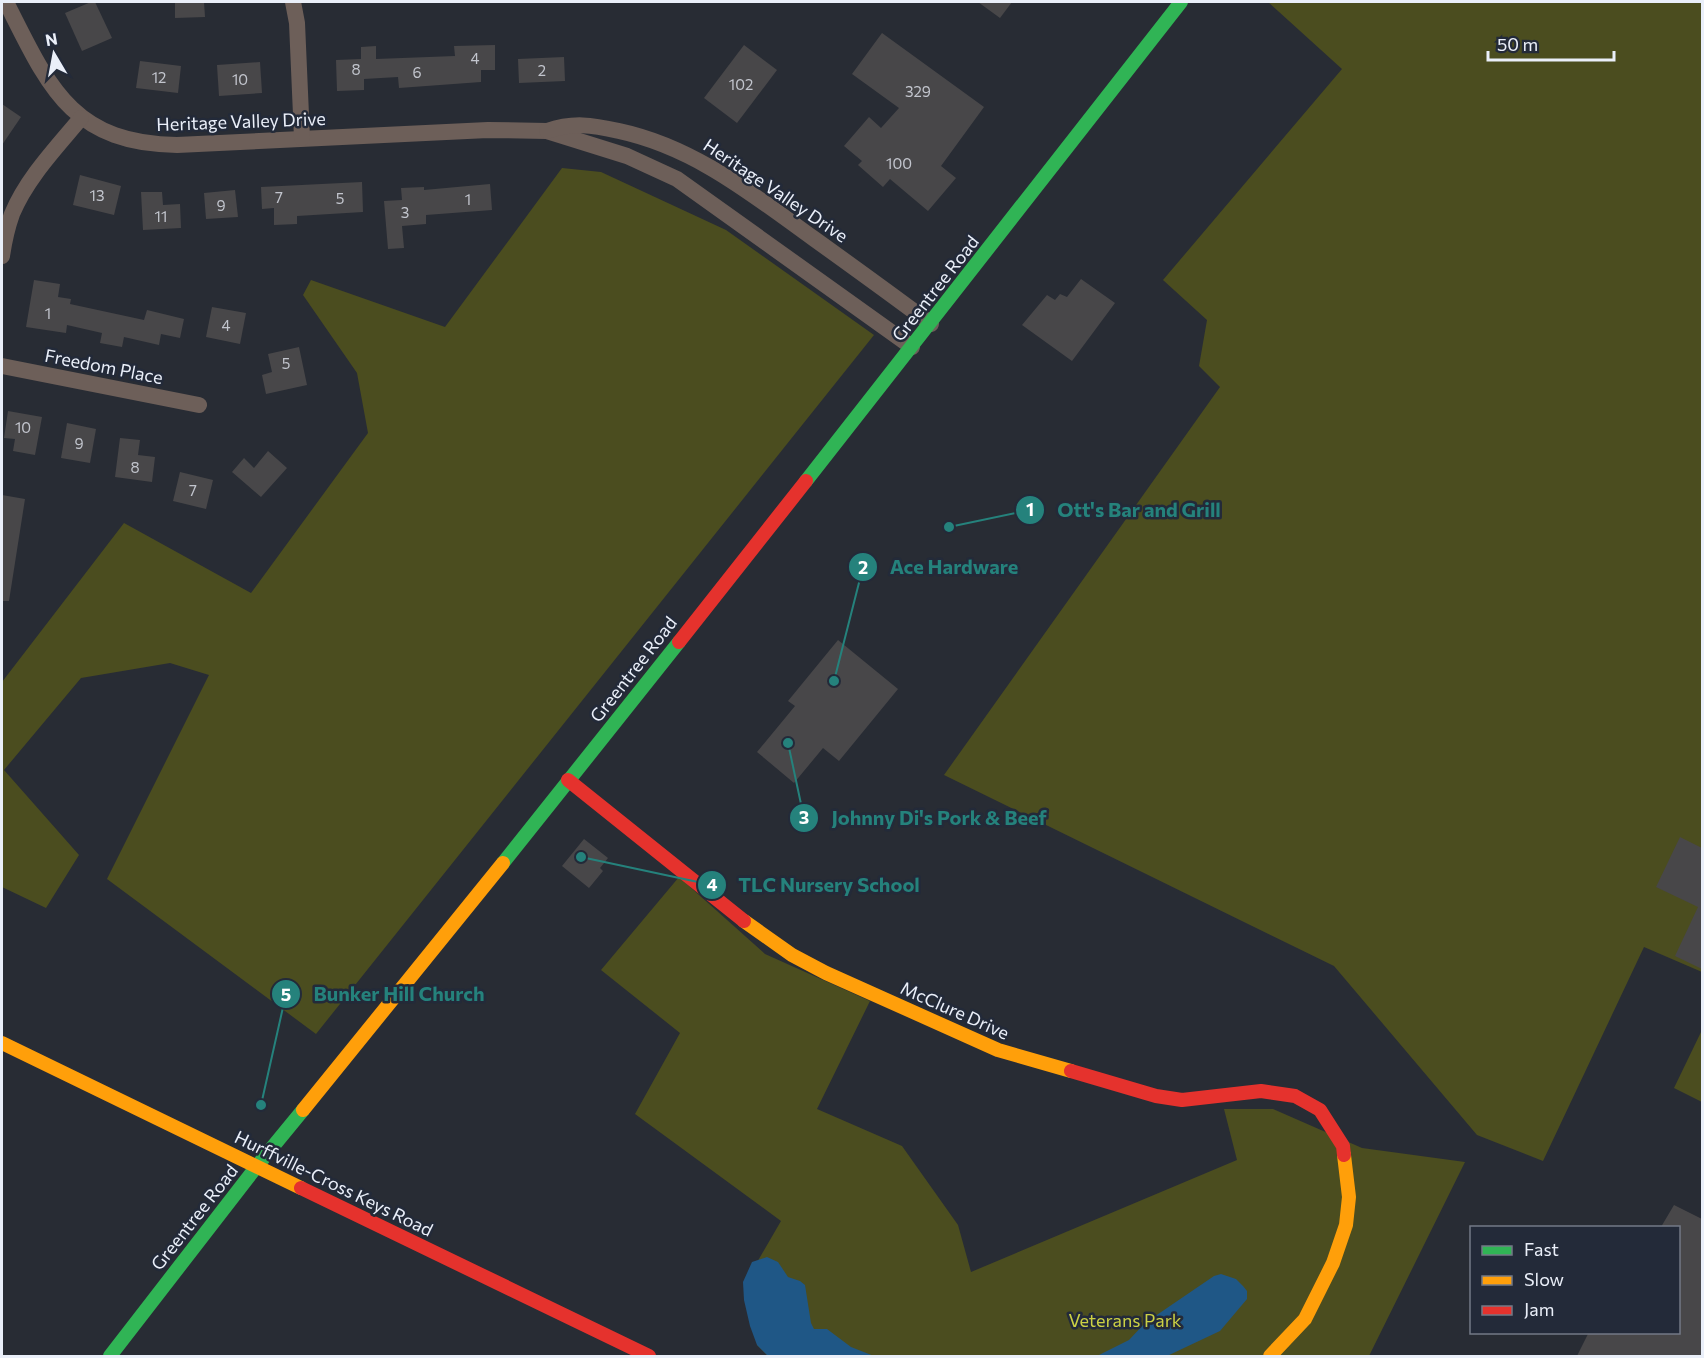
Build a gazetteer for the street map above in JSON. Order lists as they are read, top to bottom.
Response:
{
  "streets": {
    "street": [
      "Heritage Valley Drive",
      "Greentree Road",
      "Freedom Place",
      "McClure Drive",
      "Hurffville-Cross Keys Road"
    ]
  },
  "crossings": [
    ["Heritage Valley Drive", "Greentree Road"],
    ["Greentree Road", "McClure Drive"],
    ["Greentree Road", "Hurffville-Cross Keys Road"]
  ],
  "parks": ["Veterans Park"],
  "places": [
    "Ott's Bar and Grill",
    "Ace Hardware",
    "Johnny Di's Pork & Beef",
    "TLC Nursery School",
    "Bunker Hill Church"
  ],
  "house_numbers": [
    "4",
    "8",
    "2",
    "6",
    "12",
    "10",
    "102",
    "329",
    "100",
    "13",
    "7",
    "5",
    "1",
    "9",
    "3",
    "11",
    "1",
    "4",
    "5",
    "10",
    "9",
    "8",
    "7"
  ],
  "legend": ["Fast", "Slow", "Jam"],
  "scale_bar": "50 m",
  "north": "top"
}
